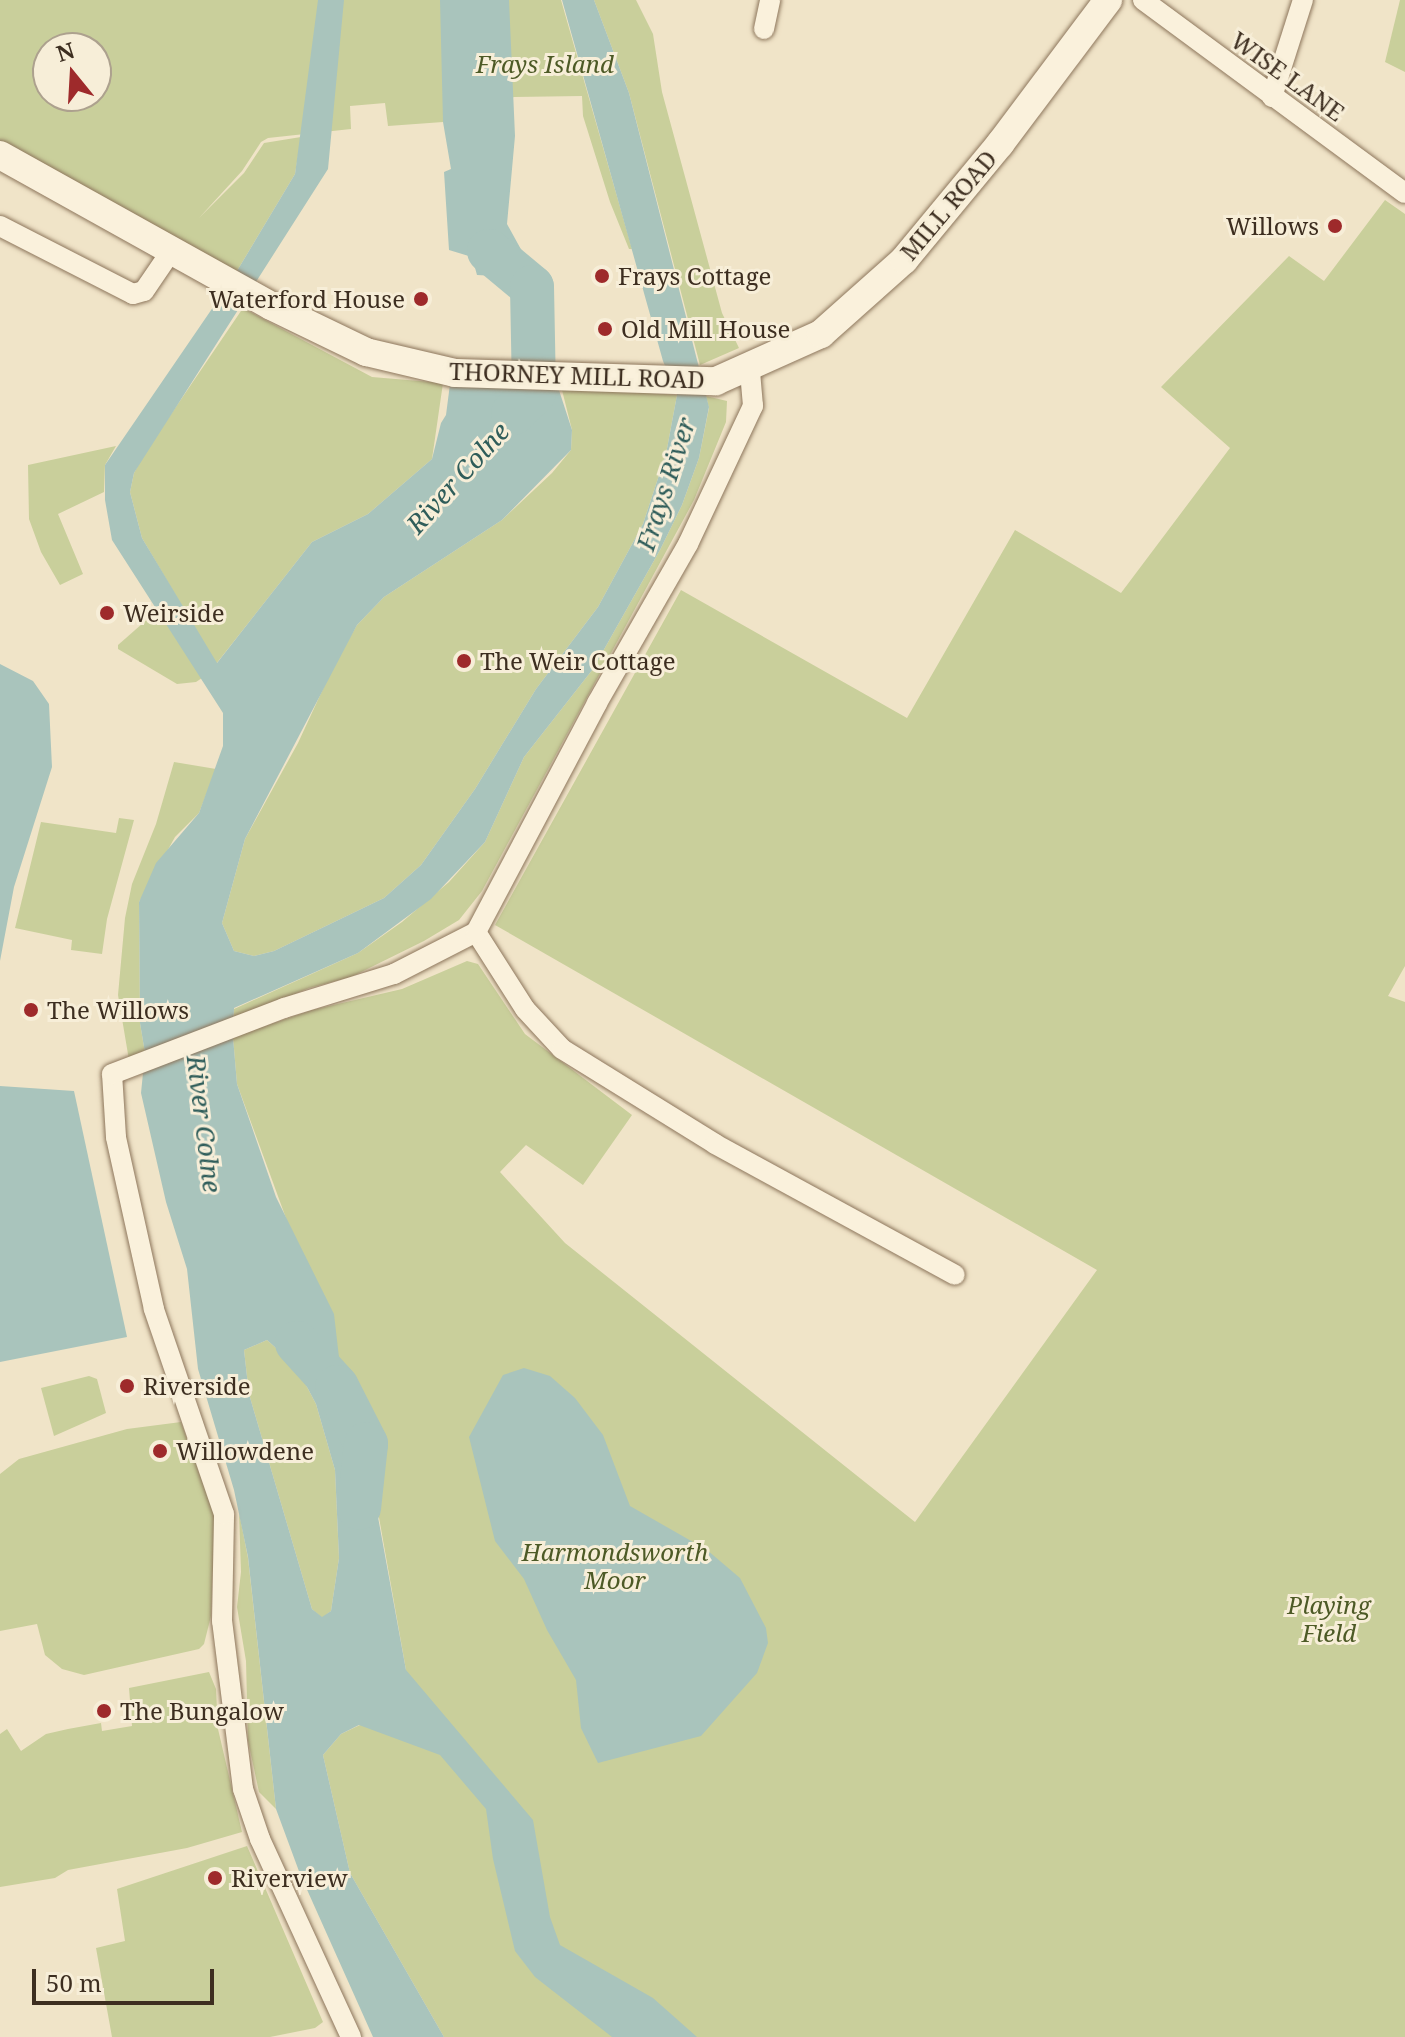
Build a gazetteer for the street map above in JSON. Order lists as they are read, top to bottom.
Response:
{
  "streets": {
    "street": ["WISE LANE", "MILL ROAD", "THORNEY MILL ROAD"]
  },
  "crossings": [
    ["MILL ROAD", "THORNEY MILL ROAD"]
  ],
  "water": ["River Colne", "Frays River"],
  "parks": ["Frays Island", "Harmondsworth Moor", "Playing Field"],
  "places": [
    "Willows",
    "Frays Cottage",
    "Waterford House",
    "Old Mill House",
    "Weirside",
    "The Weir Cottage",
    "The Willows",
    "Riverside",
    "Willowdene",
    "The Bungalow",
    "Riverview"
  ],
  "scale_bar": "50 m",
  "north": "top"
}
